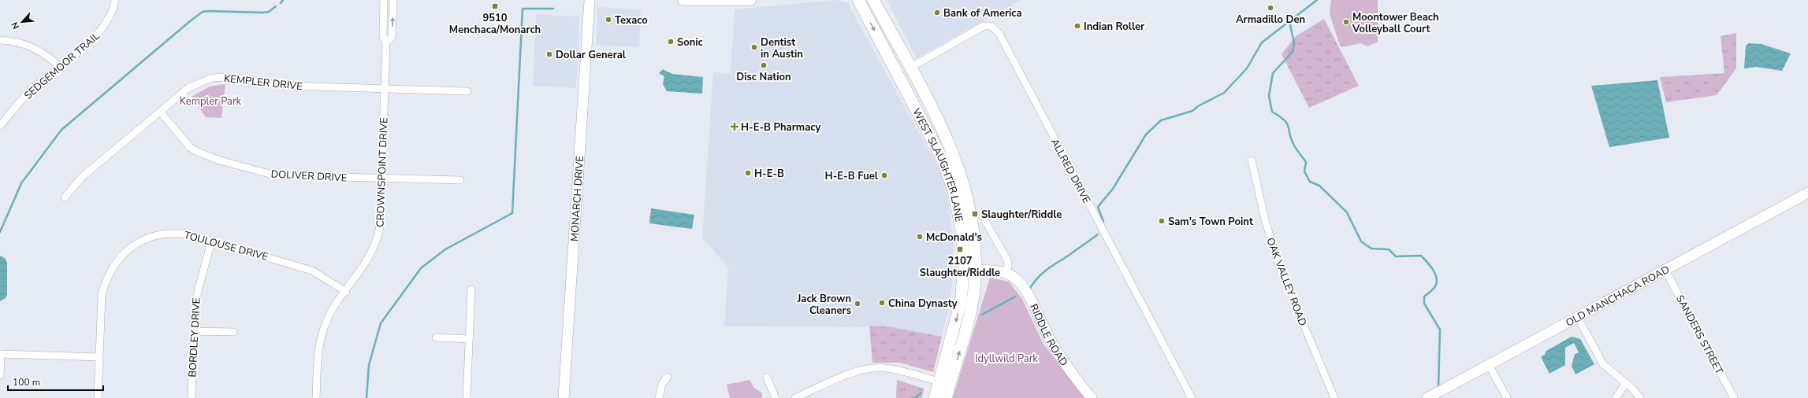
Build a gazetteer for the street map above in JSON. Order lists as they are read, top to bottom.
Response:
{
  "streets": {
    "main road": ["WEST SLAUGHTER LANE"],
    "street": [
      "SEDGEMOOR TRAIL",
      "KEMPLER DRIVE",
      "ALLRED DRIVE",
      "CROWNSPOINT DRIVE",
      "DOLIVER DRIVE",
      "MONARCH DRIVE",
      "TOULOUSE DRIVE",
      "OAK VALLEY ROAD",
      "OLD MANCHACA ROAD",
      "RIDDLE ROAD",
      "SANDERS STREET",
      "BORDLEY DRIVE"
    ]
  },
  "crossings": [
    ["KEMPLER DRIVE", "CROWNSPOINT DRIVE"],
    ["KEMPLER DRIVE", "DOLIVER DRIVE"],
    ["WEST SLAUGHTER LANE", "ALLRED DRIVE"],
    ["WEST SLAUGHTER LANE", "RIDDLE ROAD"],
    ["CROWNSPOINT DRIVE", "DOLIVER DRIVE"],
    ["CROWNSPOINT DRIVE", "TOULOUSE DRIVE"],
    ["TOULOUSE DRIVE", "BORDLEY DRIVE"],
    ["OLD MANCHACA ROAD", "SANDERS STREET"]
  ],
  "parks": ["Kempler Park", "Idyllwild Park"],
  "places": {
    "transit": ["9510 Menchaca/Monarch", "Slaughter/Riddle", "2107 Slaughter/Riddle"],
    "other": [
      "Armadillo Den",
      "Bank of America",
      "Texaco",
      "Moontower Beach Volleyball Court",
      "Indian Roller",
      "Sonic",
      "Dentist in Austin",
      "Dollar General",
      "Disc Nation",
      "H-E-B",
      "H-E-B Fuel",
      "Sam's Town Point",
      "McDonald's",
      "China Dynasty",
      "Jack Brown Cleaners"
    ],
    "health": ["H-E-B Pharmacy"]
  },
  "scale_bar": "100 m",
  "north": "bottom left"
}
